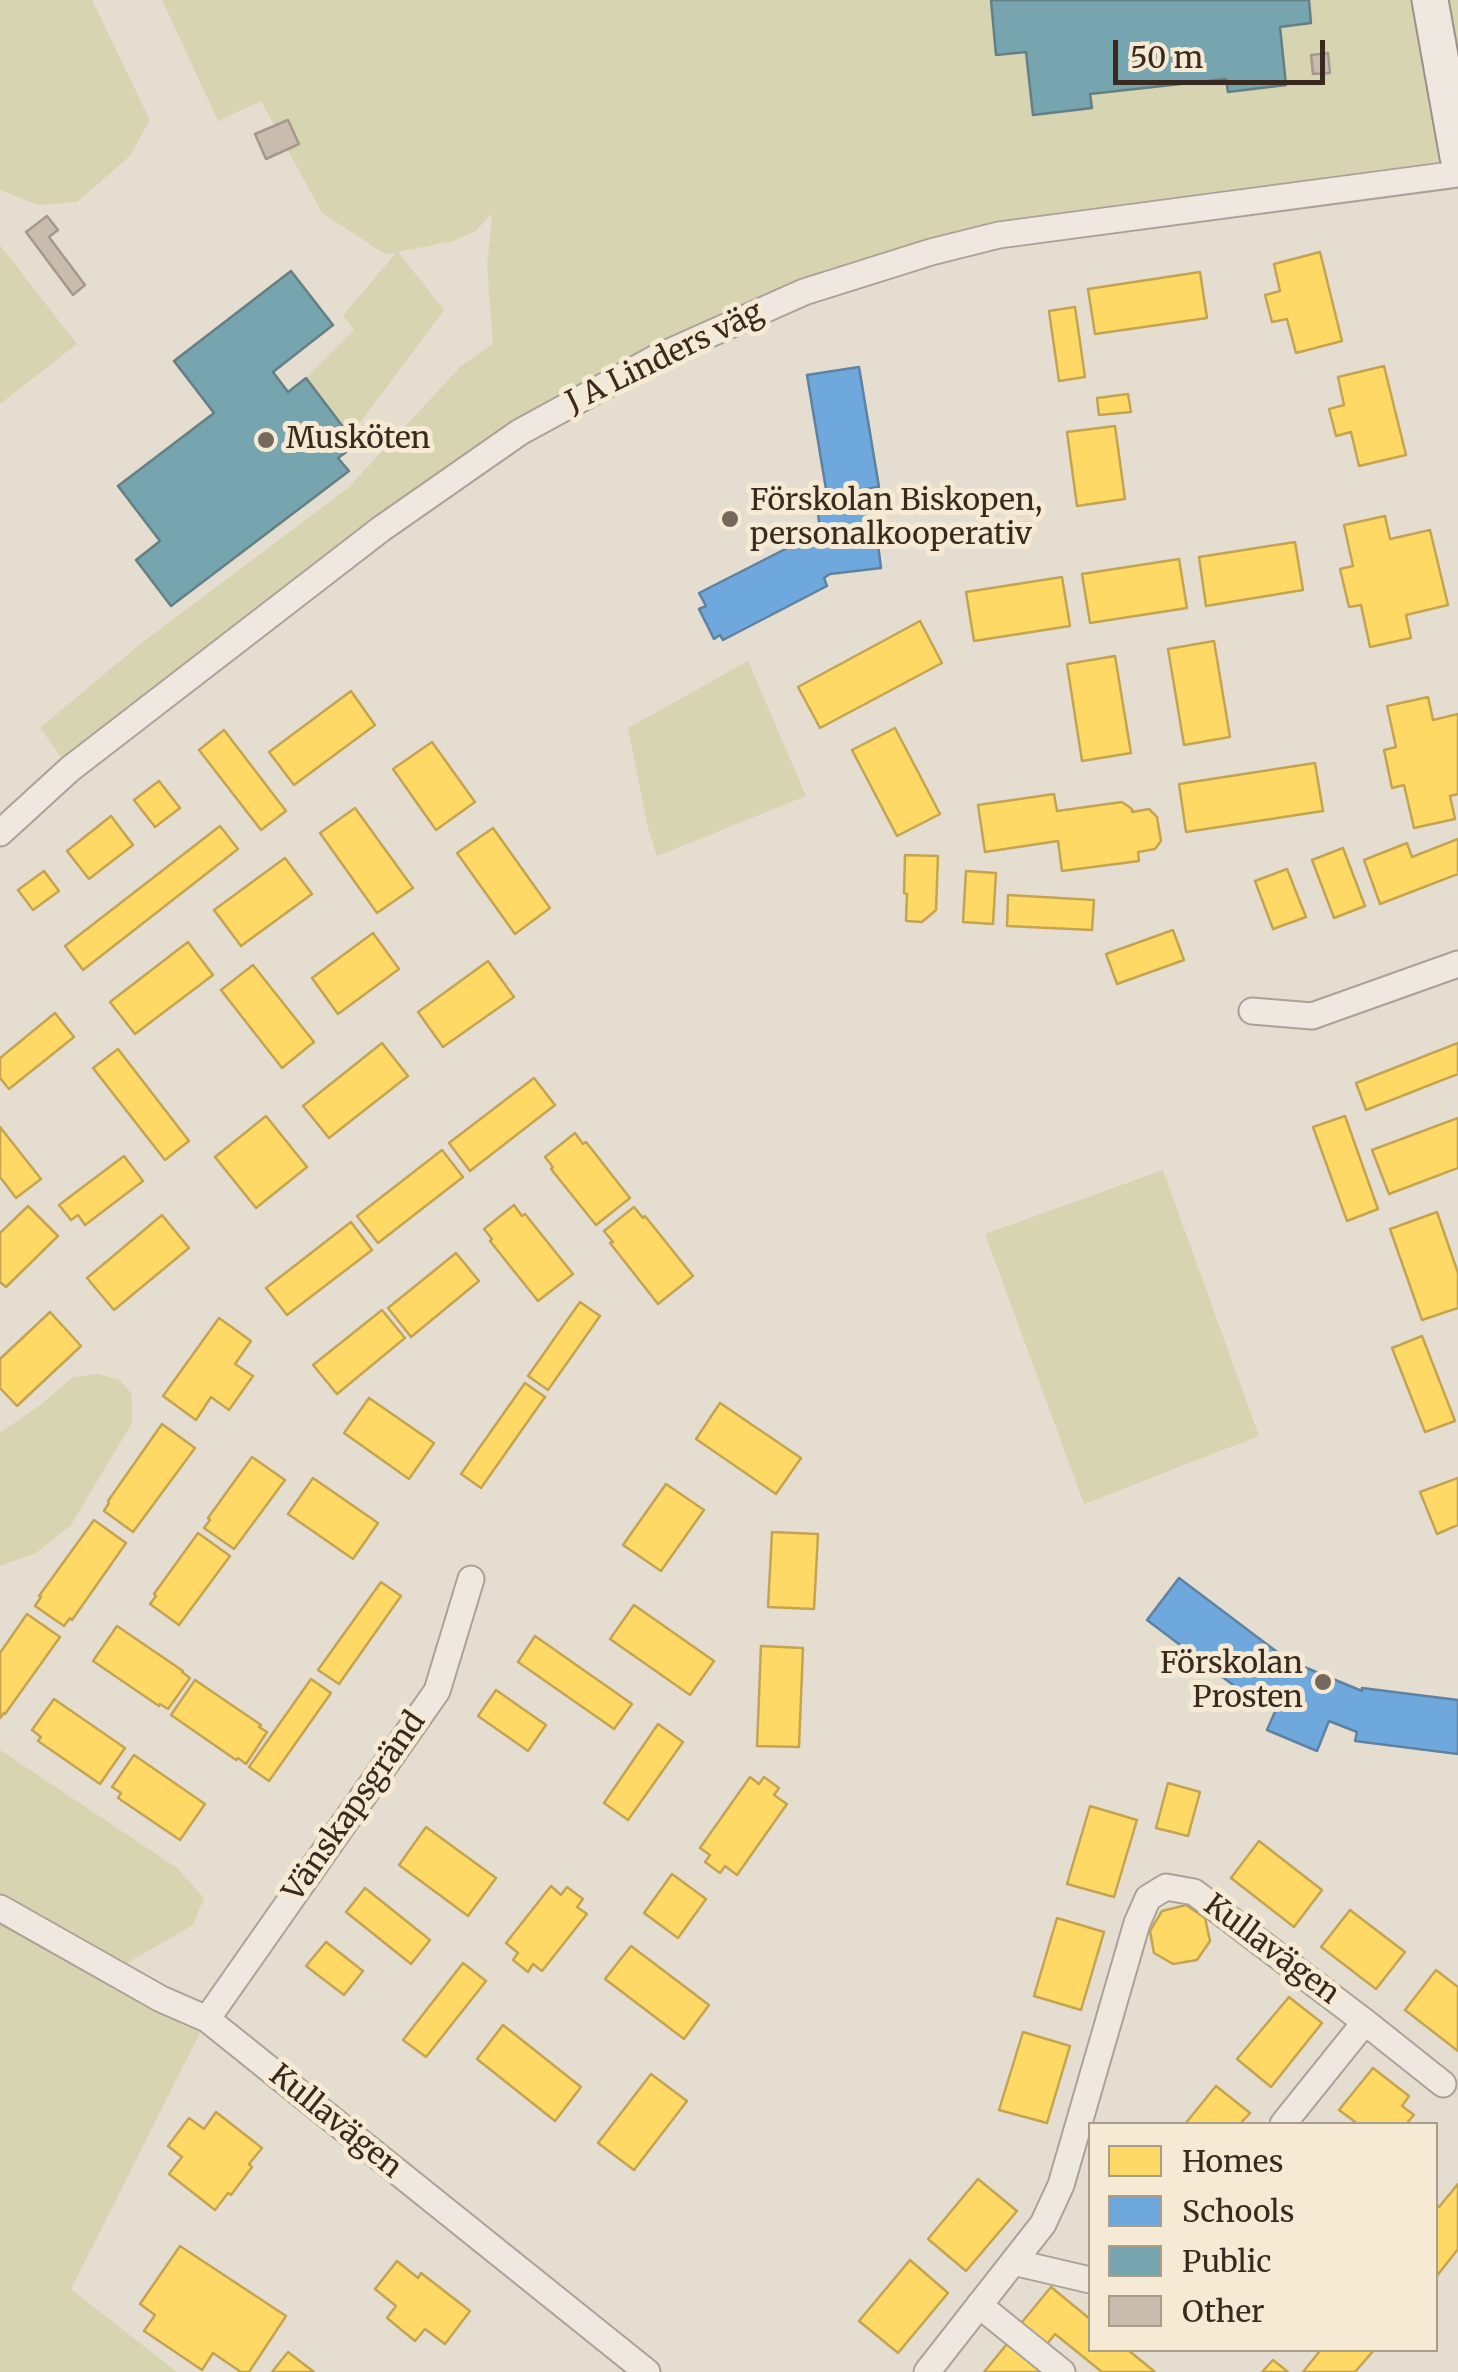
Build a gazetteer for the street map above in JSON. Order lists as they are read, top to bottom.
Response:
{
  "streets": {
    "street": ["J A Linders väg", "Vänskapsgränd", "Kullavägen"]
  },
  "crossings": [
    ["Vänskapsgränd", "Kullavägen"]
  ],
  "places": ["Musköten", "Förskolan Biskopen, personalkooperativ", "Förskolan Prosten"],
  "legend": [
    "Homes",
    "Schools",
    "Public",
    "Other"
  ],
  "scale_bar": "50 m"
}
